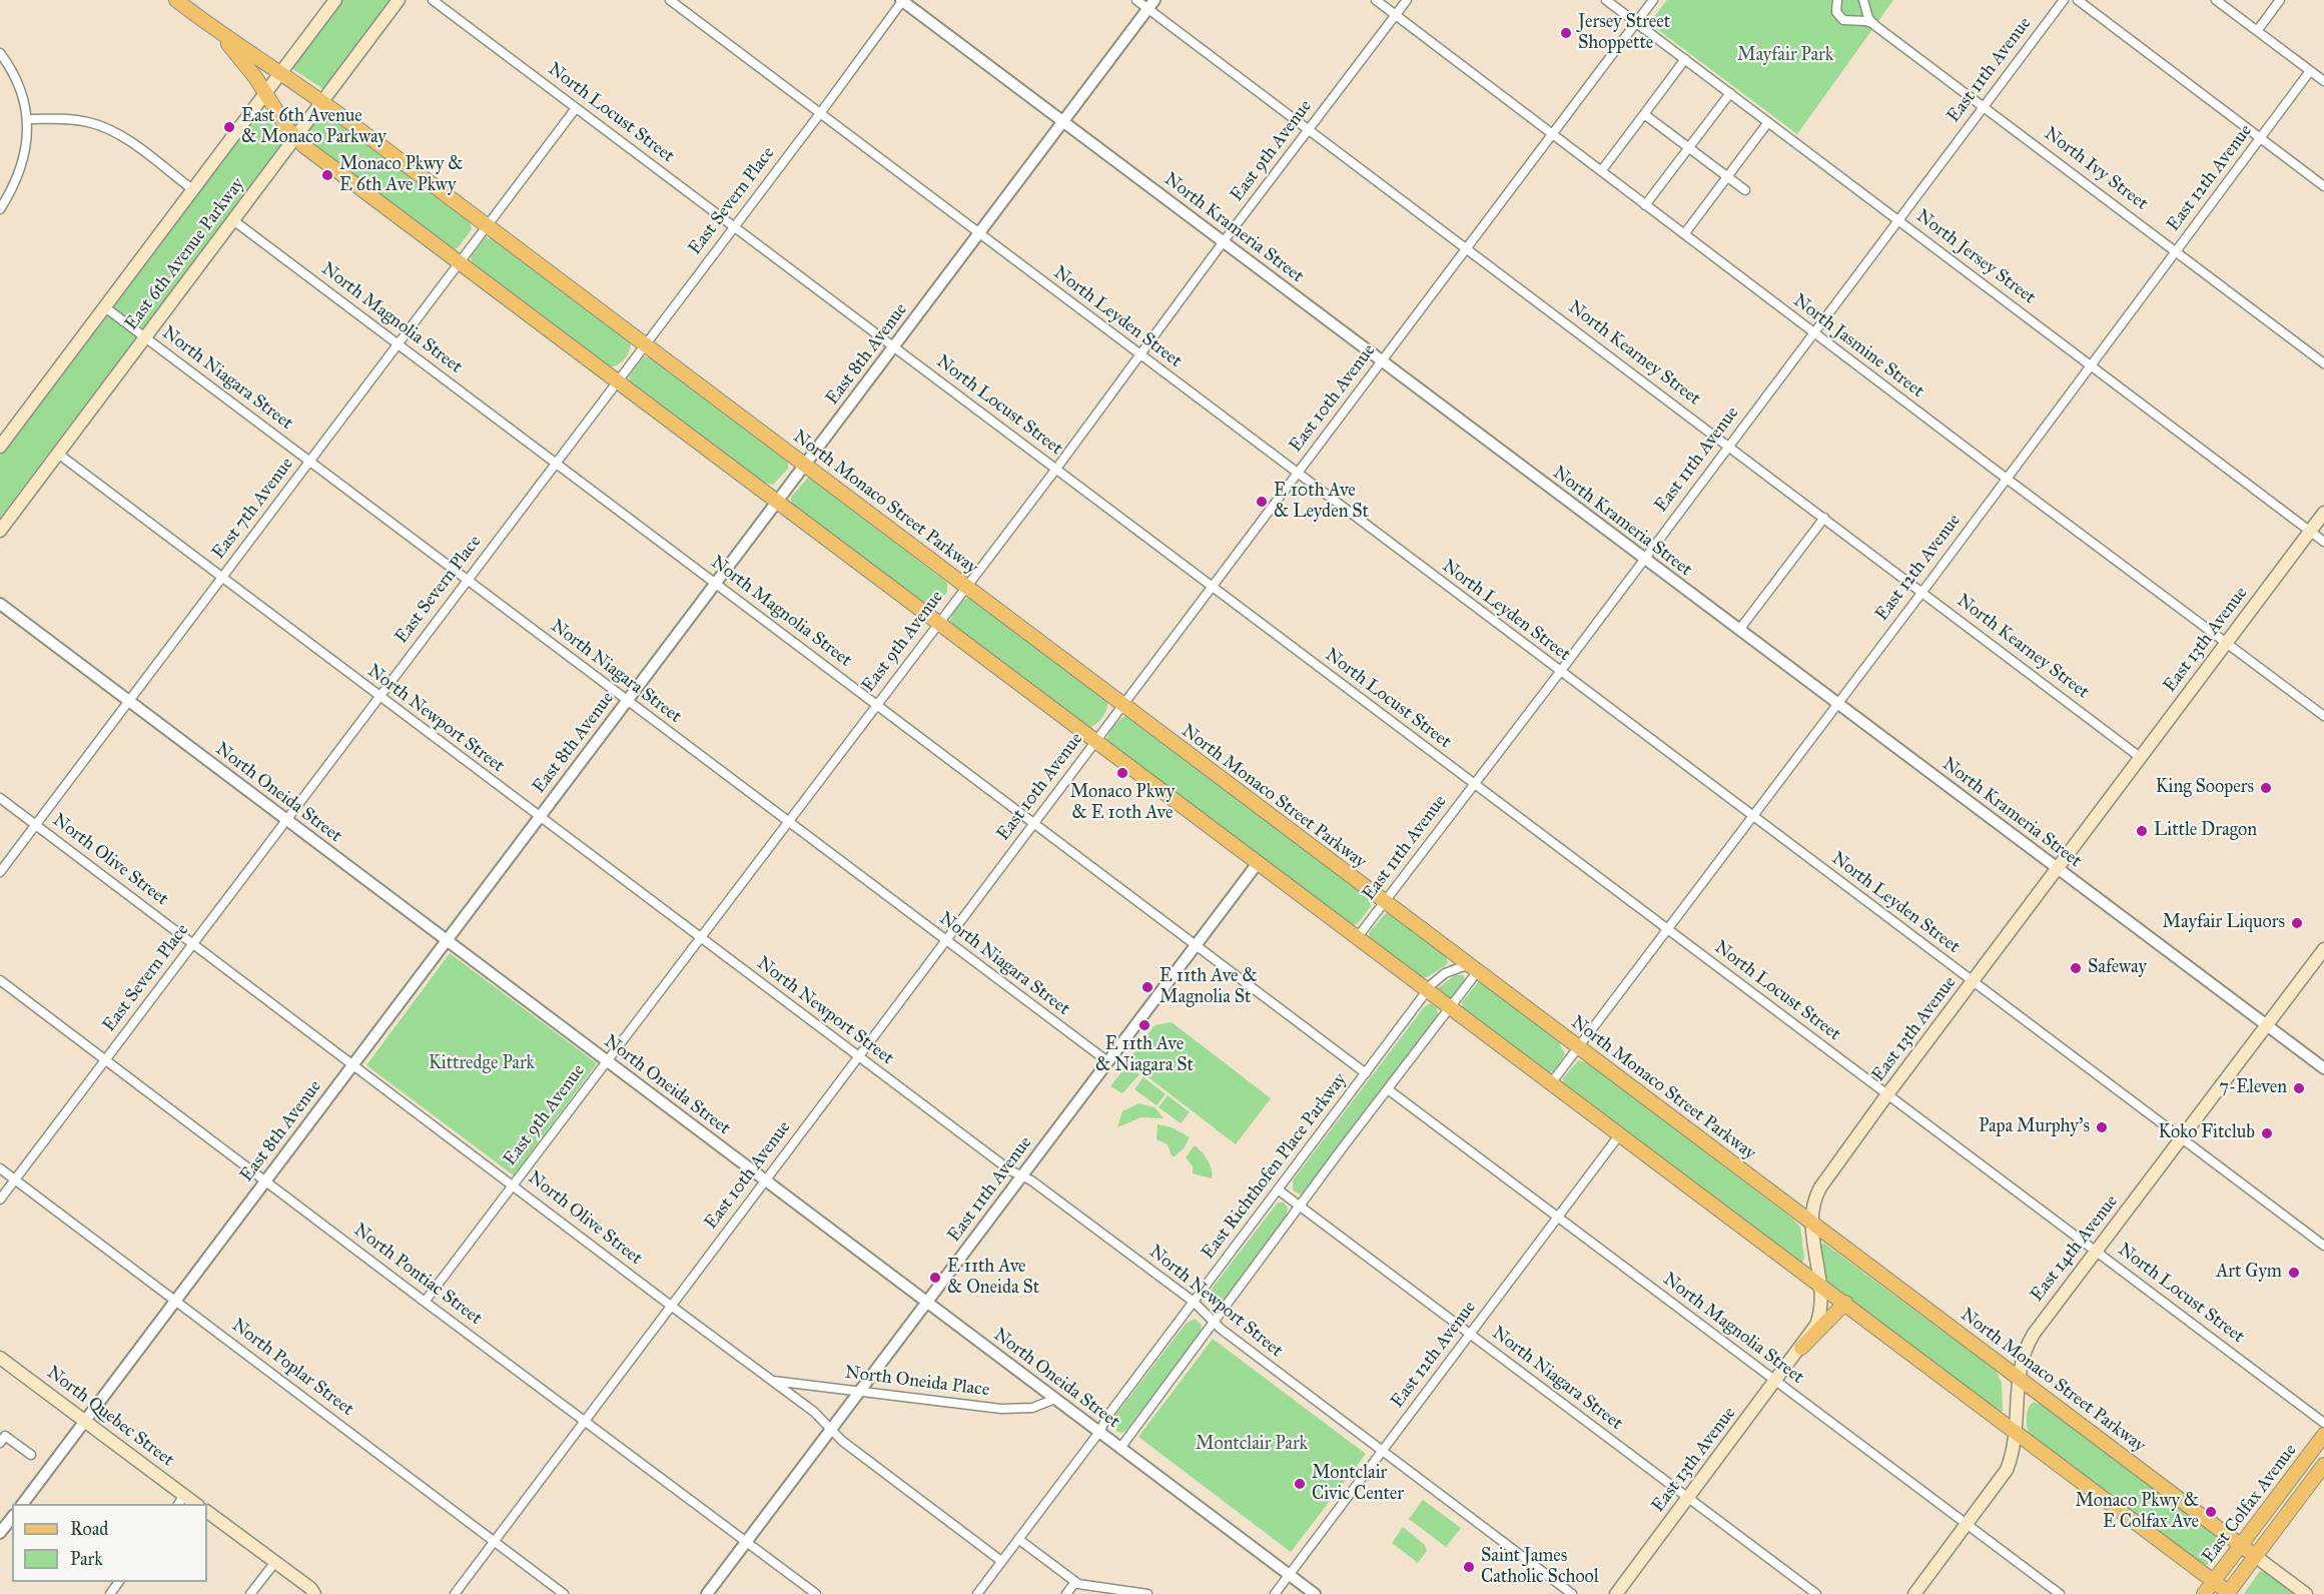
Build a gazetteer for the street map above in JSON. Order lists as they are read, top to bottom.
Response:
{
  "streets": {
    "main road": [
      "East 6th Avenue Parkway",
      "North Monaco Street Parkway",
      "East 13th Avenue",
      "East 14th Avenue",
      "North Quebec Street",
      "East Colfax Avenue"
    ],
    "street": [
      "East 11th Avenue",
      "North Locust Street",
      "East 9th Avenue",
      "North Ivy Street",
      "East 12th Avenue",
      "East Severn Place",
      "North Krameria Street",
      "North Jersey Street",
      "North Leyden Street",
      "North Magnolia Street",
      "North Jasmine Street",
      "North Kearney Street",
      "East 8th Avenue",
      "North Niagara Street",
      "East 10th Avenue",
      "East 7th Avenue",
      "North Newport Street",
      "North Oneida Street",
      "North Olive Street",
      "East Richthofen Place Parkway",
      "North Pontiac Street",
      "North Poplar Street",
      "North Oneida Place"
    ]
  },
  "crossings": [
    ["East 11th Avenue", "North Locust Street"],
    ["East 11th Avenue", "North Ivy Street"],
    ["East 11th Avenue", "North Krameria Street"],
    ["East 11th Avenue", "North Jersey Street"],
    ["East 11th Avenue", "North Leyden Street"],
    ["East 11th Avenue", "North Magnolia Street"],
    ["East 11th Avenue", "North Jasmine Street"],
    ["East 11th Avenue", "North Kearney Street"],
    ["East 11th Avenue", "North Niagara Street"],
    ["East 11th Avenue", "North Monaco Street Parkway"],
    ["East 11th Avenue", "North Newport Street"],
    ["East 11th Avenue", "North Oneida Street"],
    ["East 11th Avenue", "North Olive Street"],
    ["East 11th Avenue", "North Pontiac Street"],
    ["East 11th Avenue", "North Oneida Place"],
    ["North Locust Street", "East 9th Avenue"],
    ["North Locust Street", "East 12th Avenue"],
    ["North Locust Street", "East Severn Place"],
    ["North Locust Street", "East 8th Avenue"],
    ["North Locust Street", "East 10th Avenue"],
    ["North Locust Street", "East 7th Avenue"],
    ["North Locust Street", "East 13th Avenue"],
    ["North Locust Street", "East 14th Avenue"],
    ["East 9th Avenue", "North Krameria Street"],
    ["East 9th Avenue", "North Leyden Street"],
    ["East 9th Avenue", "North Magnolia Street"],
    ["East 9th Avenue", "North Jasmine Street"],
    ["East 9th Avenue", "North Kearney Street"],
    ["East 9th Avenue", "North Niagara Street"],
    ["East 9th Avenue", "North Monaco Street Parkway"],
    ["East 9th Avenue", "North Newport Street"],
    ["East 9th Avenue", "North Oneida Street"],
    ["East 9th Avenue", "North Olive Street"],
    ["East 9th Avenue", "North Pontiac Street"],
    ["North Ivy Street", "East 12th Avenue"],
    ["East 12th Avenue", "North Krameria Street"],
    ["East 12th Avenue", "North Jersey Street"],
    ["East 12th Avenue", "North Leyden Street"],
    ["East 12th Avenue", "North Magnolia Street"],
    ["East 12th Avenue", "North Jasmine Street"],
    ["East 12th Avenue", "North Kearney Street"],
    ["East 12th Avenue", "North Niagara Street"],
    ["East 12th Avenue", "North Monaco Street Parkway"],
    ["East 12th Avenue", "North Newport Street"],
    ["East 12th Avenue", "North Oneida Street"],
    ["East Severn Place", "North Krameria Street"],
    ["East Severn Place", "North Leyden Street"],
    ["East Severn Place", "North Magnolia Street"],
    ["East Severn Place", "North Niagara Street"],
    ["East Severn Place", "North Monaco Street Parkway"],
    ["East Severn Place", "North Newport Street"],
    ["East Severn Place", "North Oneida Street"],
    ["East Severn Place", "North Olive Street"],
    ["East Severn Place", "North Pontiac Street"],
    ["East Severn Place", "North Poplar Street"],
    ["North Krameria Street", "East 8th Avenue"],
    ["North Krameria Street", "East 10th Avenue"],
    ["North Krameria Street", "East 13th Avenue"],
    ["North Krameria Street", "East 14th Avenue"],
    ["East 6th Avenue Parkway", "North Magnolia Street"],
    ["East 6th Avenue Parkway", "North Niagara Street"],
    ["East 6th Avenue Parkway", "North Monaco Street Parkway"],
    ["East 6th Avenue Parkway", "North Newport Street"],
    ["North Jersey Street", "East 10th Avenue"],
    ["North Jersey Street", "East 13th Avenue"],
    ["North Leyden Street", "East 8th Avenue"],
    ["North Leyden Street", "East 10th Avenue"],
    ["North Leyden Street", "East 13th Avenue"],
    ["North Leyden Street", "East 14th Avenue"],
    ["North Magnolia Street", "East 8th Avenue"],
    ["North Magnolia Street", "East 10th Avenue"],
    ["North Magnolia Street", "East 7th Avenue"],
    ["North Magnolia Street", "East 13th Avenue"],
    ["North Magnolia Street", "East Richthofen Place Parkway"],
    ["North Magnolia Street", "East 14th Avenue"],
    ["North Jasmine Street", "East 10th Avenue"],
    ["North Jasmine Street", "East 13th Avenue"],
    ["North Kearney Street", "East 8th Avenue"],
    ["North Kearney Street", "East 10th Avenue"],
    ["North Kearney Street", "East 13th Avenue"],
    ["East 8th Avenue", "North Niagara Street"],
    ["East 8th Avenue", "North Monaco Street Parkway"],
    ["East 8th Avenue", "North Newport Street"],
    ["East 8th Avenue", "North Oneida Street"],
    ["East 8th Avenue", "North Olive Street"],
    ["East 8th Avenue", "North Pontiac Street"],
    ["East 8th Avenue", "North Poplar Street"],
    ["East 8th Avenue", "North Quebec Street"],
    ["North Niagara Street", "East 10th Avenue"],
    ["North Niagara Street", "East 7th Avenue"],
    ["North Niagara Street", "East 13th Avenue"],
    ["North Niagara Street", "East Richthofen Place Parkway"],
    ["East 10th Avenue", "North Monaco Street Parkway"],
    ["East 10th Avenue", "North Newport Street"],
    ["East 10th Avenue", "North Oneida Street"],
    ["East 10th Avenue", "North Olive Street"],
    ["East 10th Avenue", "North Pontiac Street"],
    ["East 10th Avenue", "North Poplar Street"],
    ["North Monaco Street Parkway", "East 7th Avenue"],
    ["North Monaco Street Parkway", "East 13th Avenue"],
    ["North Monaco Street Parkway", "East Richthofen Place Parkway"],
    ["North Monaco Street Parkway", "East 14th Avenue"],
    ["North Monaco Street Parkway", "East Colfax Avenue"],
    ["East 7th Avenue", "North Newport Street"],
    ["East 7th Avenue", "North Oneida Street"],
    ["East 7th Avenue", "North Olive Street"],
    ["North Newport Street", "East Richthofen Place Parkway"],
    ["North Oneida Street", "East Richthofen Place Parkway"],
    ["North Oneida Street", "North Oneida Place"],
    ["North Olive Street", "East Richthofen Place Parkway"],
    ["North Olive Street", "North Oneida Place"]
  ],
  "parks": ["Mayfair Park", "Kittredge Park", "Montclair Park"],
  "places": [
    "Jersey Street Shoppette",
    "East 6th Avenue & Monaco Parkway",
    "Monaco Pkwy & E 6th Ave Pkwy",
    "E 10th Ave & Leyden St",
    "Monaco Pkwy & E 10th Ave",
    "King Soopers",
    "Little Dragon",
    "Mayfair Liquors",
    "Safeway",
    "E 11th Ave & Magnolia St",
    "E 11th Ave & Niagara St",
    "7-Eleven",
    "Papa Murphy's",
    "Koko Fitclub",
    "Art Gym",
    "E 11th Ave & Oneida St",
    "Montclair Civic Center",
    "Monaco Pkwy & E Colfax Ave",
    "Saint James Catholic School"
  ],
  "legend": ["Road", "Park"]
}
